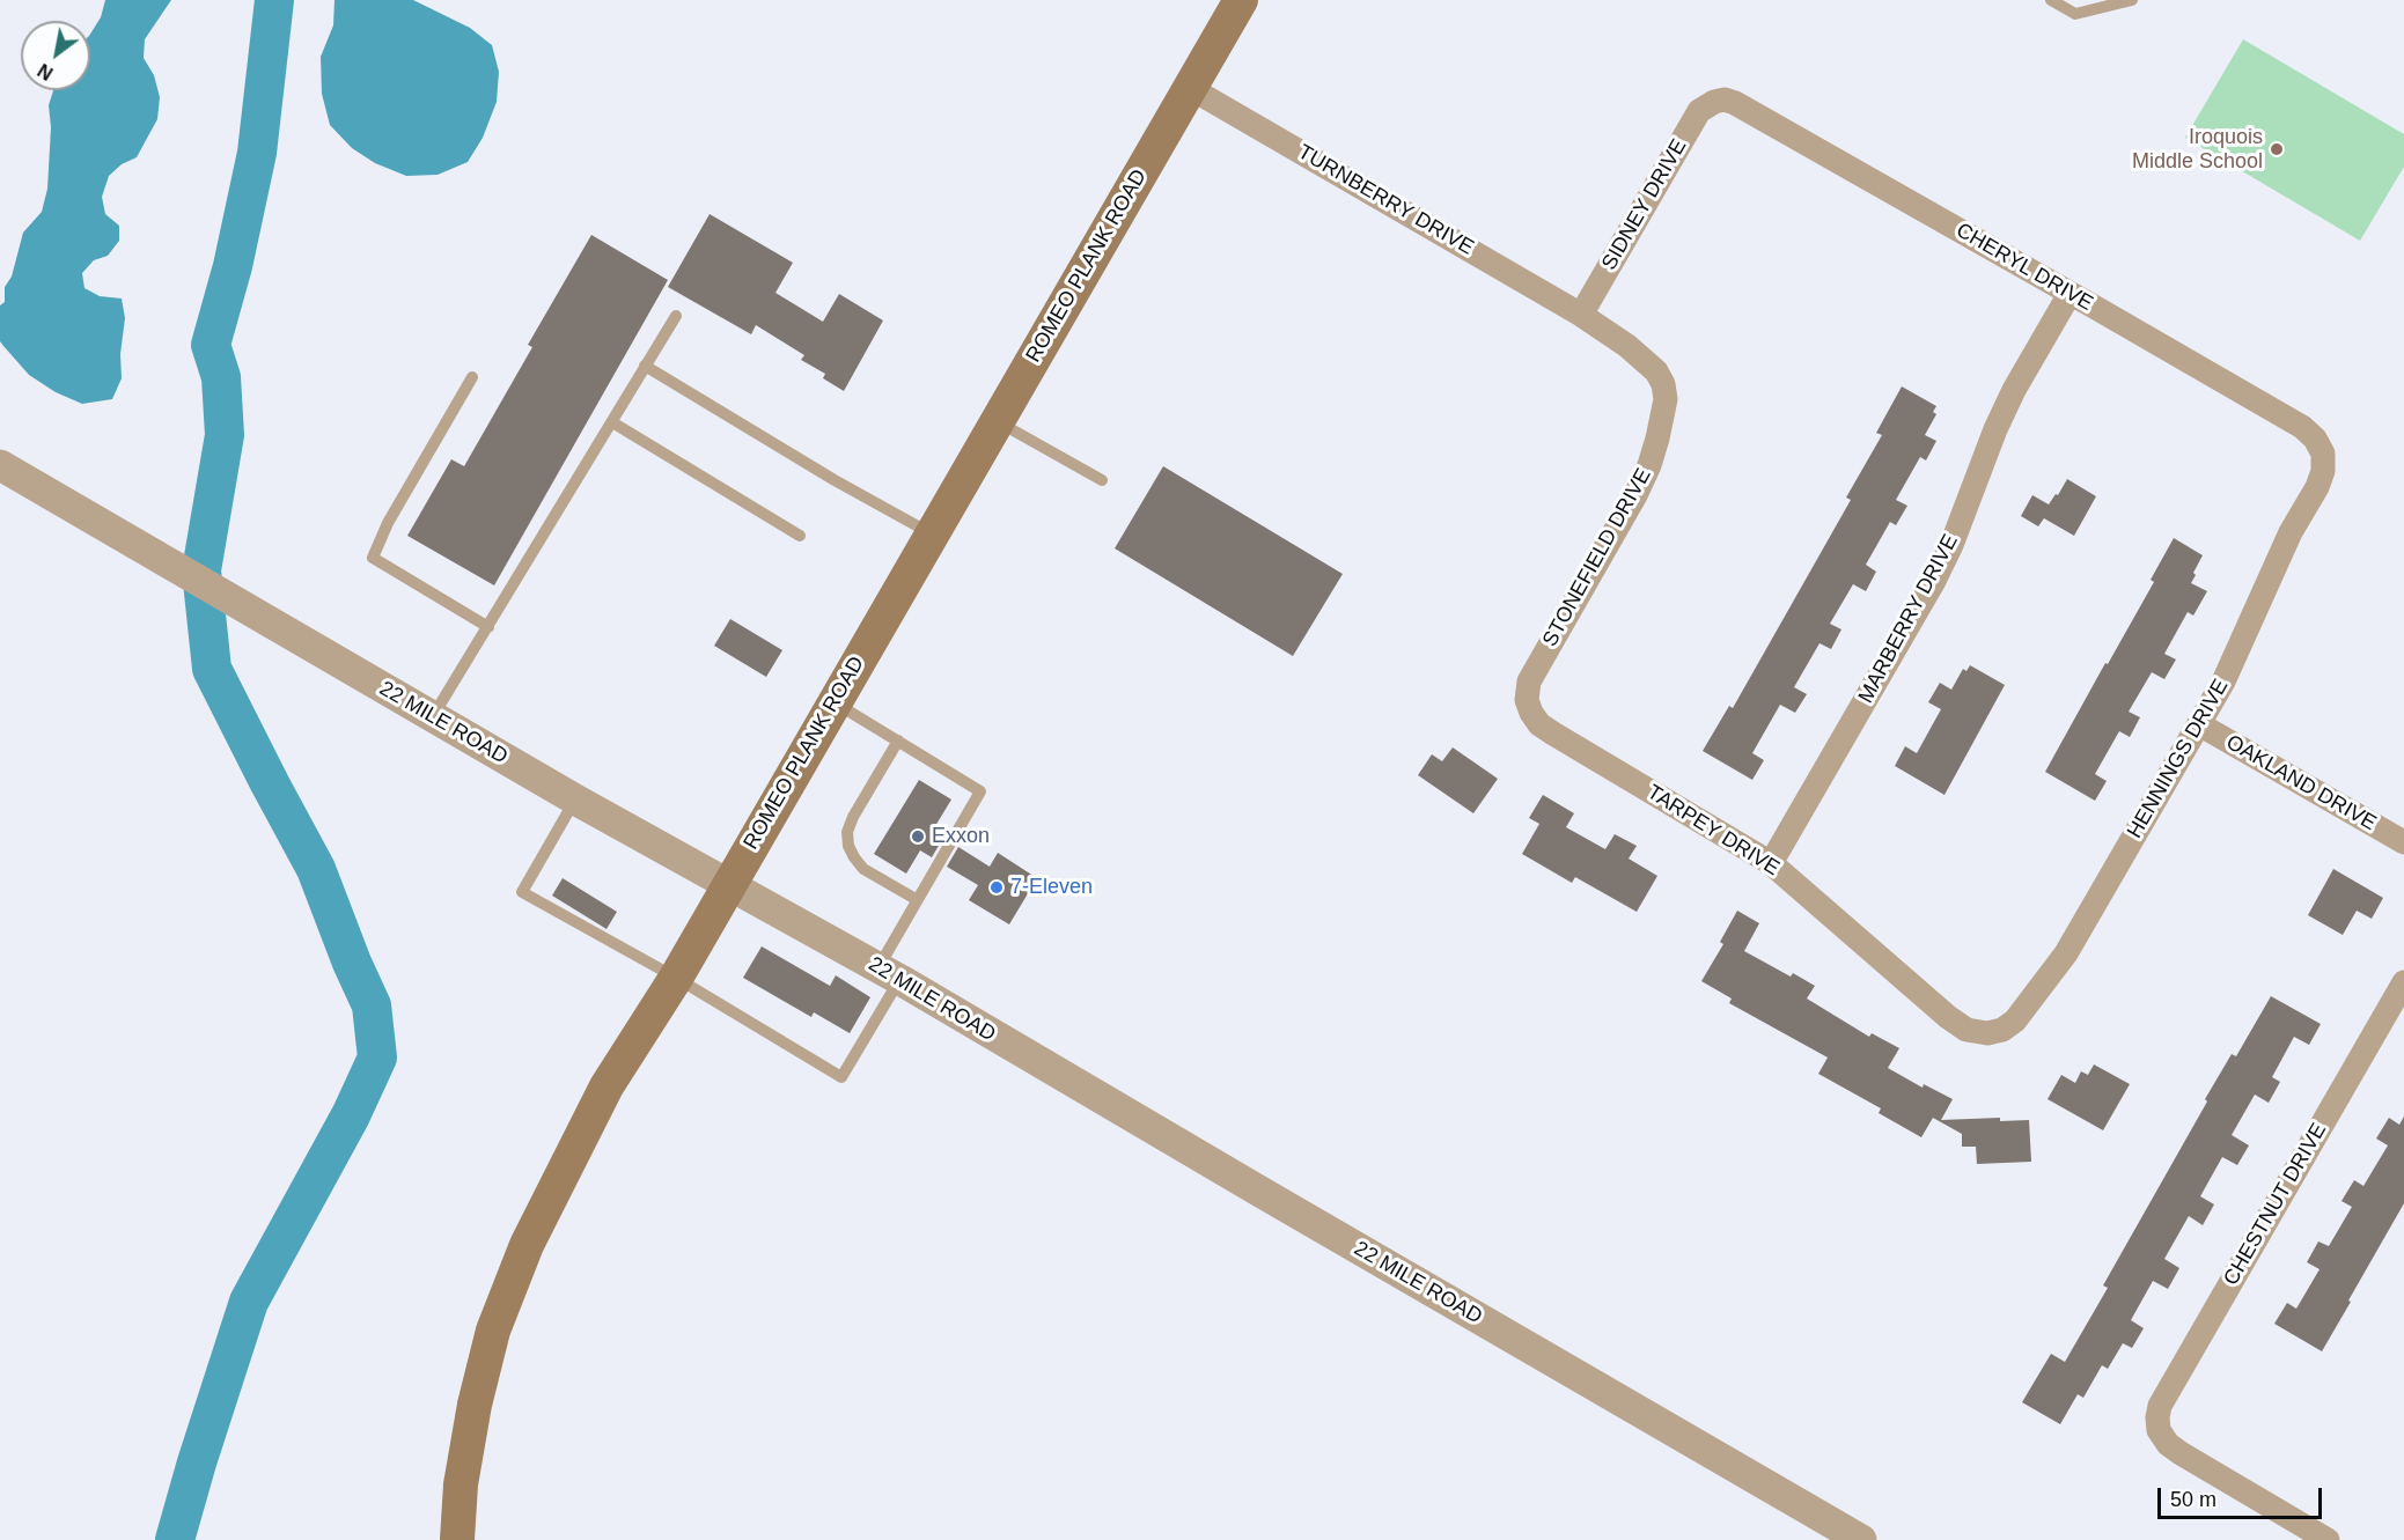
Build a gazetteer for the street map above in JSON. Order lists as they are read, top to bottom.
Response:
{
  "streets": {
    "main road": ["ROMEO PLANK ROAD"],
    "street": [
      "TURNBERRY DRIVE",
      "SIDNEY DRIVE",
      "CHERYL DRIVE",
      "STONEFIELD DRIVE",
      "MARBERRY DRIVE",
      "22 MILE ROAD",
      "HENNINGS DRIVE",
      "OAKLAND DRIVE",
      "TARPEY DRIVE",
      "CHESTNUT DRIVE"
    ]
  },
  "crossings": [
    ["TURNBERRY DRIVE", "SIDNEY DRIVE"],
    ["TURNBERRY DRIVE", "ROMEO PLANK ROAD"],
    ["TURNBERRY DRIVE", "STONEFIELD DRIVE"],
    ["SIDNEY DRIVE", "CHERYL DRIVE"],
    ["SIDNEY DRIVE", "STONEFIELD DRIVE"],
    ["ROMEO PLANK ROAD", "22 MILE ROAD"],
    ["CHERYL DRIVE", "MARBERRY DRIVE"],
    ["CHERYL DRIVE", "HENNINGS DRIVE"],
    ["STONEFIELD DRIVE", "TARPEY DRIVE"],
    ["MARBERRY DRIVE", "TARPEY DRIVE"],
    ["HENNINGS DRIVE", "OAKLAND DRIVE"],
    ["HENNINGS DRIVE", "TARPEY DRIVE"]
  ],
  "places": ["Iroquois Middle School", "Exxon", "7-Eleven"],
  "scale_bar": "50 m",
  "north": "bottom left"
}
